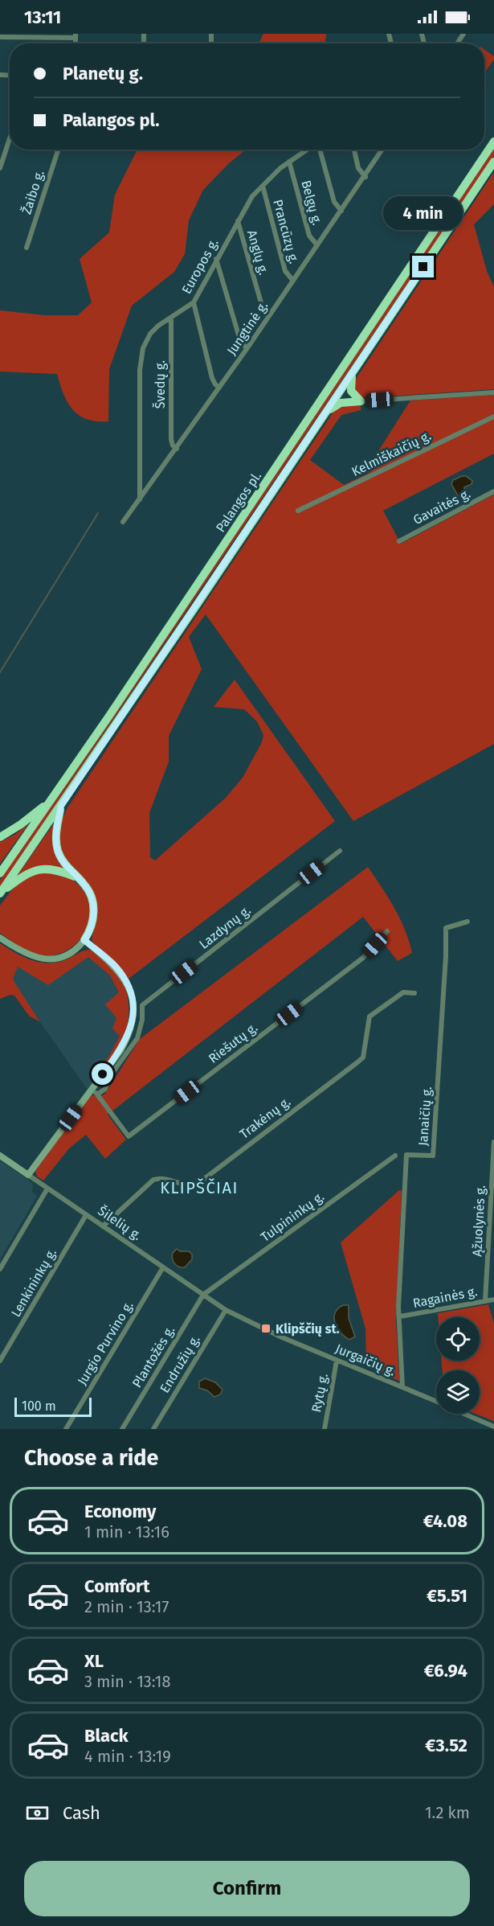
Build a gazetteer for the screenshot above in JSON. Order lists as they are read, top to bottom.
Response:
{
  "streets": {
    "highway": ["Palangos pl."],
    "main road": ["Šilelių g."],
    "street": [
      "Žaibo g.",
      "Belgų g.",
      "Prancūzų g.",
      "Anglų g.",
      "Europos g.",
      "Jungtinė g.",
      "Švedų g.",
      "Kelmiškaičių g.",
      "Gavaitės g.",
      "Lazdynų g.",
      "Riešutų g.",
      "Janaičių g.",
      "Trakėnų g.",
      "Tulpininkų g.",
      "Ąžuolynės g.",
      "Lenkininkų g.",
      "Ragainės g.",
      "Jurgio Purvino g.",
      "Plantožės g.",
      "Jurgaičių g.",
      "Endružių g.",
      "Rytų g."
    ]
  },
  "crossings": [
    ["Belgų g.", "Europos g."],
    ["Belgų g.", "Jungtinė g."],
    ["Prancūzų g.", "Europos g."],
    ["Prancūzų g.", "Jungtinė g."],
    ["Anglų g.", "Europos g."],
    ["Anglų g.", "Jungtinė g."],
    ["Europos g.", "Jungtinė g."],
    ["Europos g.", "Švedų g."],
    ["Jungtinė g.", "Švedų g."],
    ["Lazdynų g.", "Riešutų g."],
    ["Janaičių g.", "Ragainės g."],
    ["Janaičių g.", "Jurgaičių g."],
    ["Trakėnų g.", "Šilelių g."],
    ["Tulpininkų g.", "Šilelių g."],
    ["Tulpininkų g.", "Plantožės g."],
    ["Ąžuolynės g.", "Ragainės g."],
    ["Šilelių g.", "Lenkininkų g."],
    ["Šilelių g.", "Jurgio Purvino g."],
    ["Šilelių g.", "Plantožės g."],
    ["Šilelių g.", "Jurgaičių g."],
    ["Šilelių g.", "Endružių g."],
    ["Jurgaičių g.", "Endružių g."],
    ["Jurgaičių g.", "Rytų g."]
  ],
  "districts": ["KLIPŠČIAI"],
  "places": {
    "transit": ["Klipščių st."]
  },
  "scale_bar": "100 m",
  "page": {
    "status": "13:11",
    "banner": ["Planetų g.", "Palangos pl."],
    "bubble": "4 min",
    "scale": "100 m",
    "heading": "Choose a ride",
    "list": [
      {
        "name": "Economy",
        "note": "1 min · 13:16",
        "value": "€4.08"
      },
      {
        "name": "Comfort",
        "note": "2 min · 13:17",
        "value": "€5.51"
      },
      {
        "name": "XL",
        "note": "3 min · 13:18",
        "value": "€6.94"
      },
      {
        "name": "Black",
        "note": "4 min · 13:19",
        "value": "€3.52"
      }
    ],
    "pay": ["Cash", "1.2 km"],
    "buttons": "Confirm"
  }
}
